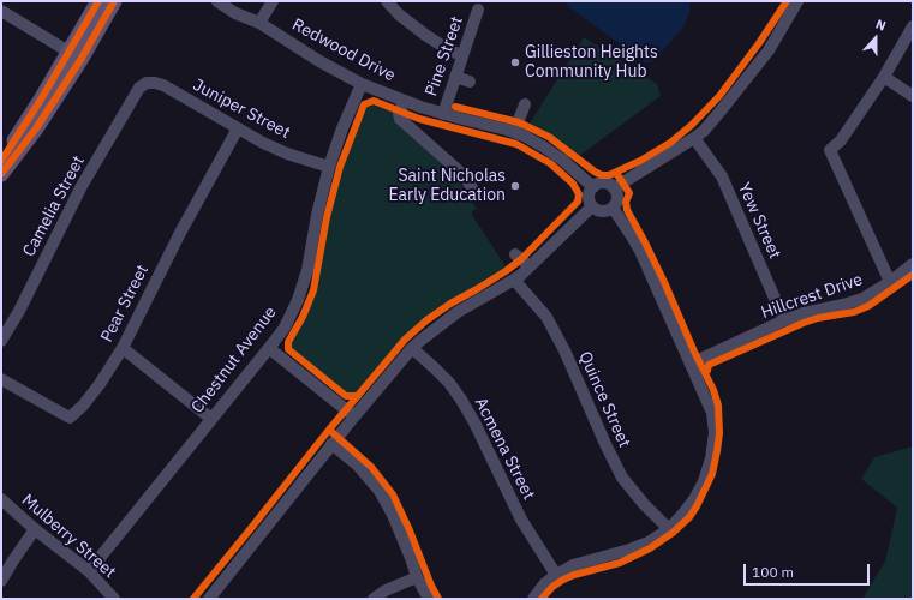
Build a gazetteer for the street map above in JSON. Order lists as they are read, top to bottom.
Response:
{
  "streets": {
    "street": [
      "Redwood Drive",
      "Pine Street",
      "Juniper Street",
      "Camelia Street",
      "Yew Street",
      "Hillcrest Drive",
      "Pear Street",
      "Chestnut Avenue",
      "Quince Street",
      "Acmena Street",
      "Mulberry Street"
    ]
  },
  "crossings": [
    ["Redwood Drive", "Pine Street"],
    ["Redwood Drive", "Chestnut Avenue"],
    ["Juniper Street", "Camelia Street"],
    ["Juniper Street", "Pear Street"],
    ["Juniper Street", "Chestnut Avenue"],
    ["Yew Street", "Hillcrest Drive"],
    ["Chestnut Avenue", "Mulberry Street"]
  ],
  "places": ["Gillieston Heights Community Hub", "Saint Nicholas Early Education"],
  "scale_bar": "100 m",
  "north": "top"
}
